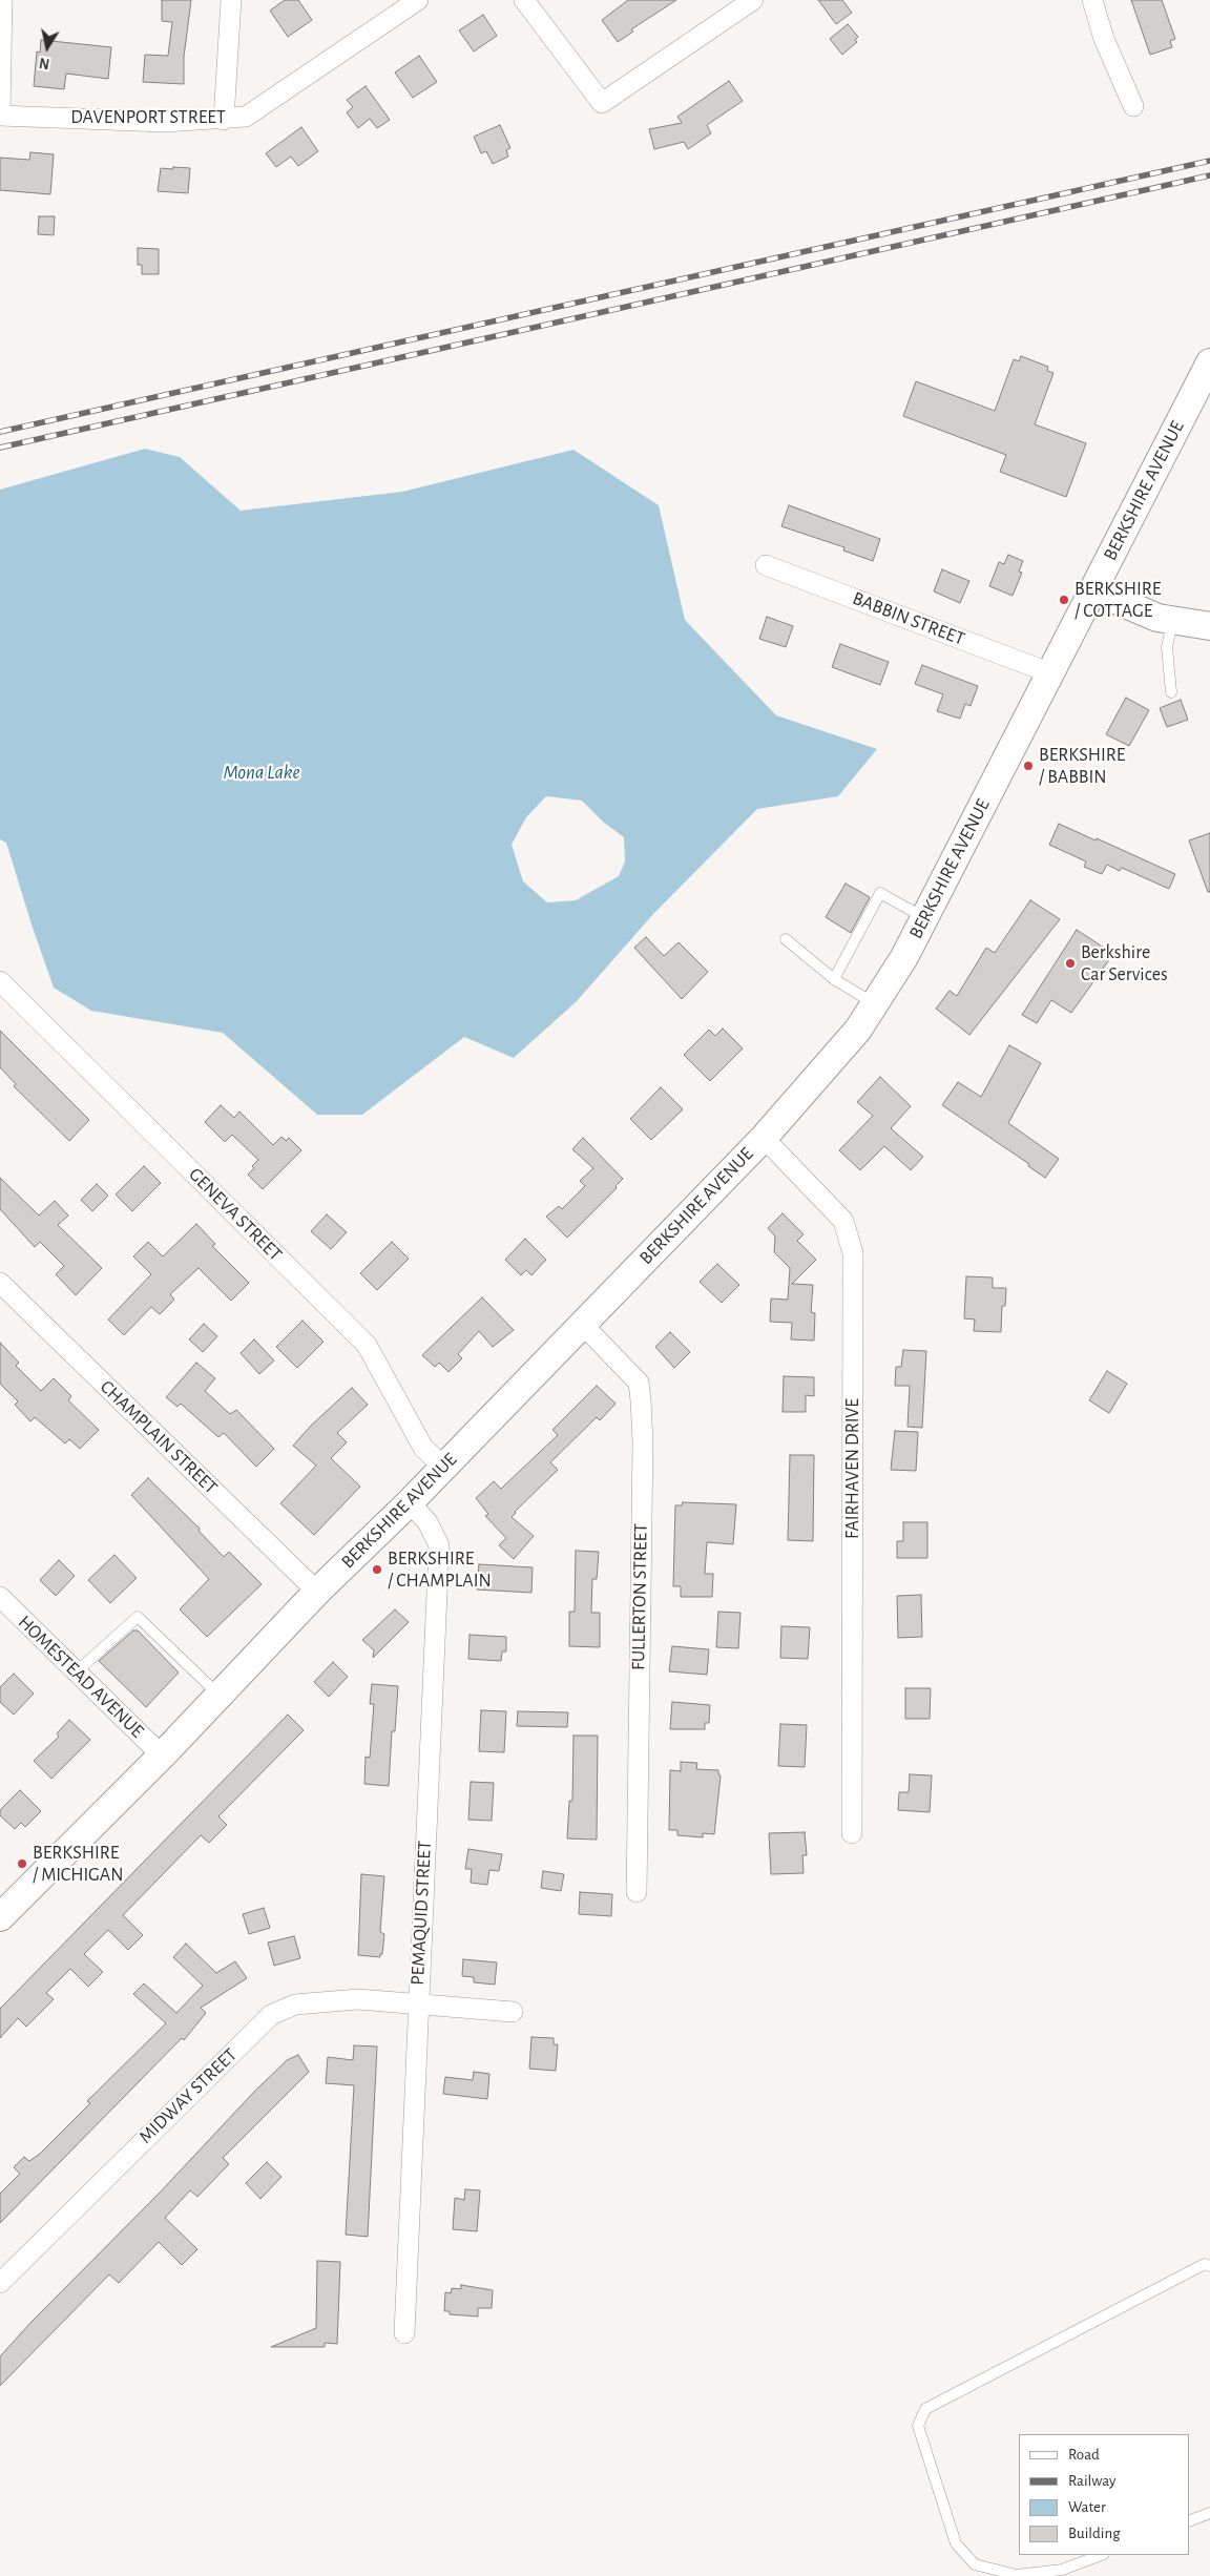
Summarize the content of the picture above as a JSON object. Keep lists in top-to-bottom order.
{
  "streets": {
    "main road": ["BERKSHIRE AVENUE"],
    "street": [
      "DAVENPORT STREET",
      "BABBIN STREET",
      "GENEVA STREET",
      "CHAMPLAIN STREET",
      "FAIRHAVEN DRIVE",
      "FULLERTON STREET",
      "HOMESTEAD AVENUE",
      "PEMAQUID STREET",
      "MIDWAY STREET"
    ]
  },
  "crossings": [
    ["BERKSHIRE AVENUE", "BABBIN STREET"],
    ["BERKSHIRE AVENUE", "GENEVA STREET"],
    ["BERKSHIRE AVENUE", "CHAMPLAIN STREET"],
    ["BERKSHIRE AVENUE", "FAIRHAVEN DRIVE"],
    ["BERKSHIRE AVENUE", "FULLERTON STREET"],
    ["BERKSHIRE AVENUE", "HOMESTEAD AVENUE"],
    ["BERKSHIRE AVENUE", "PEMAQUID STREET"],
    ["PEMAQUID STREET", "MIDWAY STREET"]
  ],
  "water": ["Mona Lake"],
  "places": [
    "BERKSHIRE / COTTAGE",
    "BERKSHIRE / BABBIN",
    "Berkshire Car Services",
    "BERKSHIRE / CHAMPLAIN",
    "BERKSHIRE / MICHIGAN"
  ],
  "legend": [
    "Road",
    "Railway",
    "Water",
    "Building"
  ],
  "north": "bottom"
}
